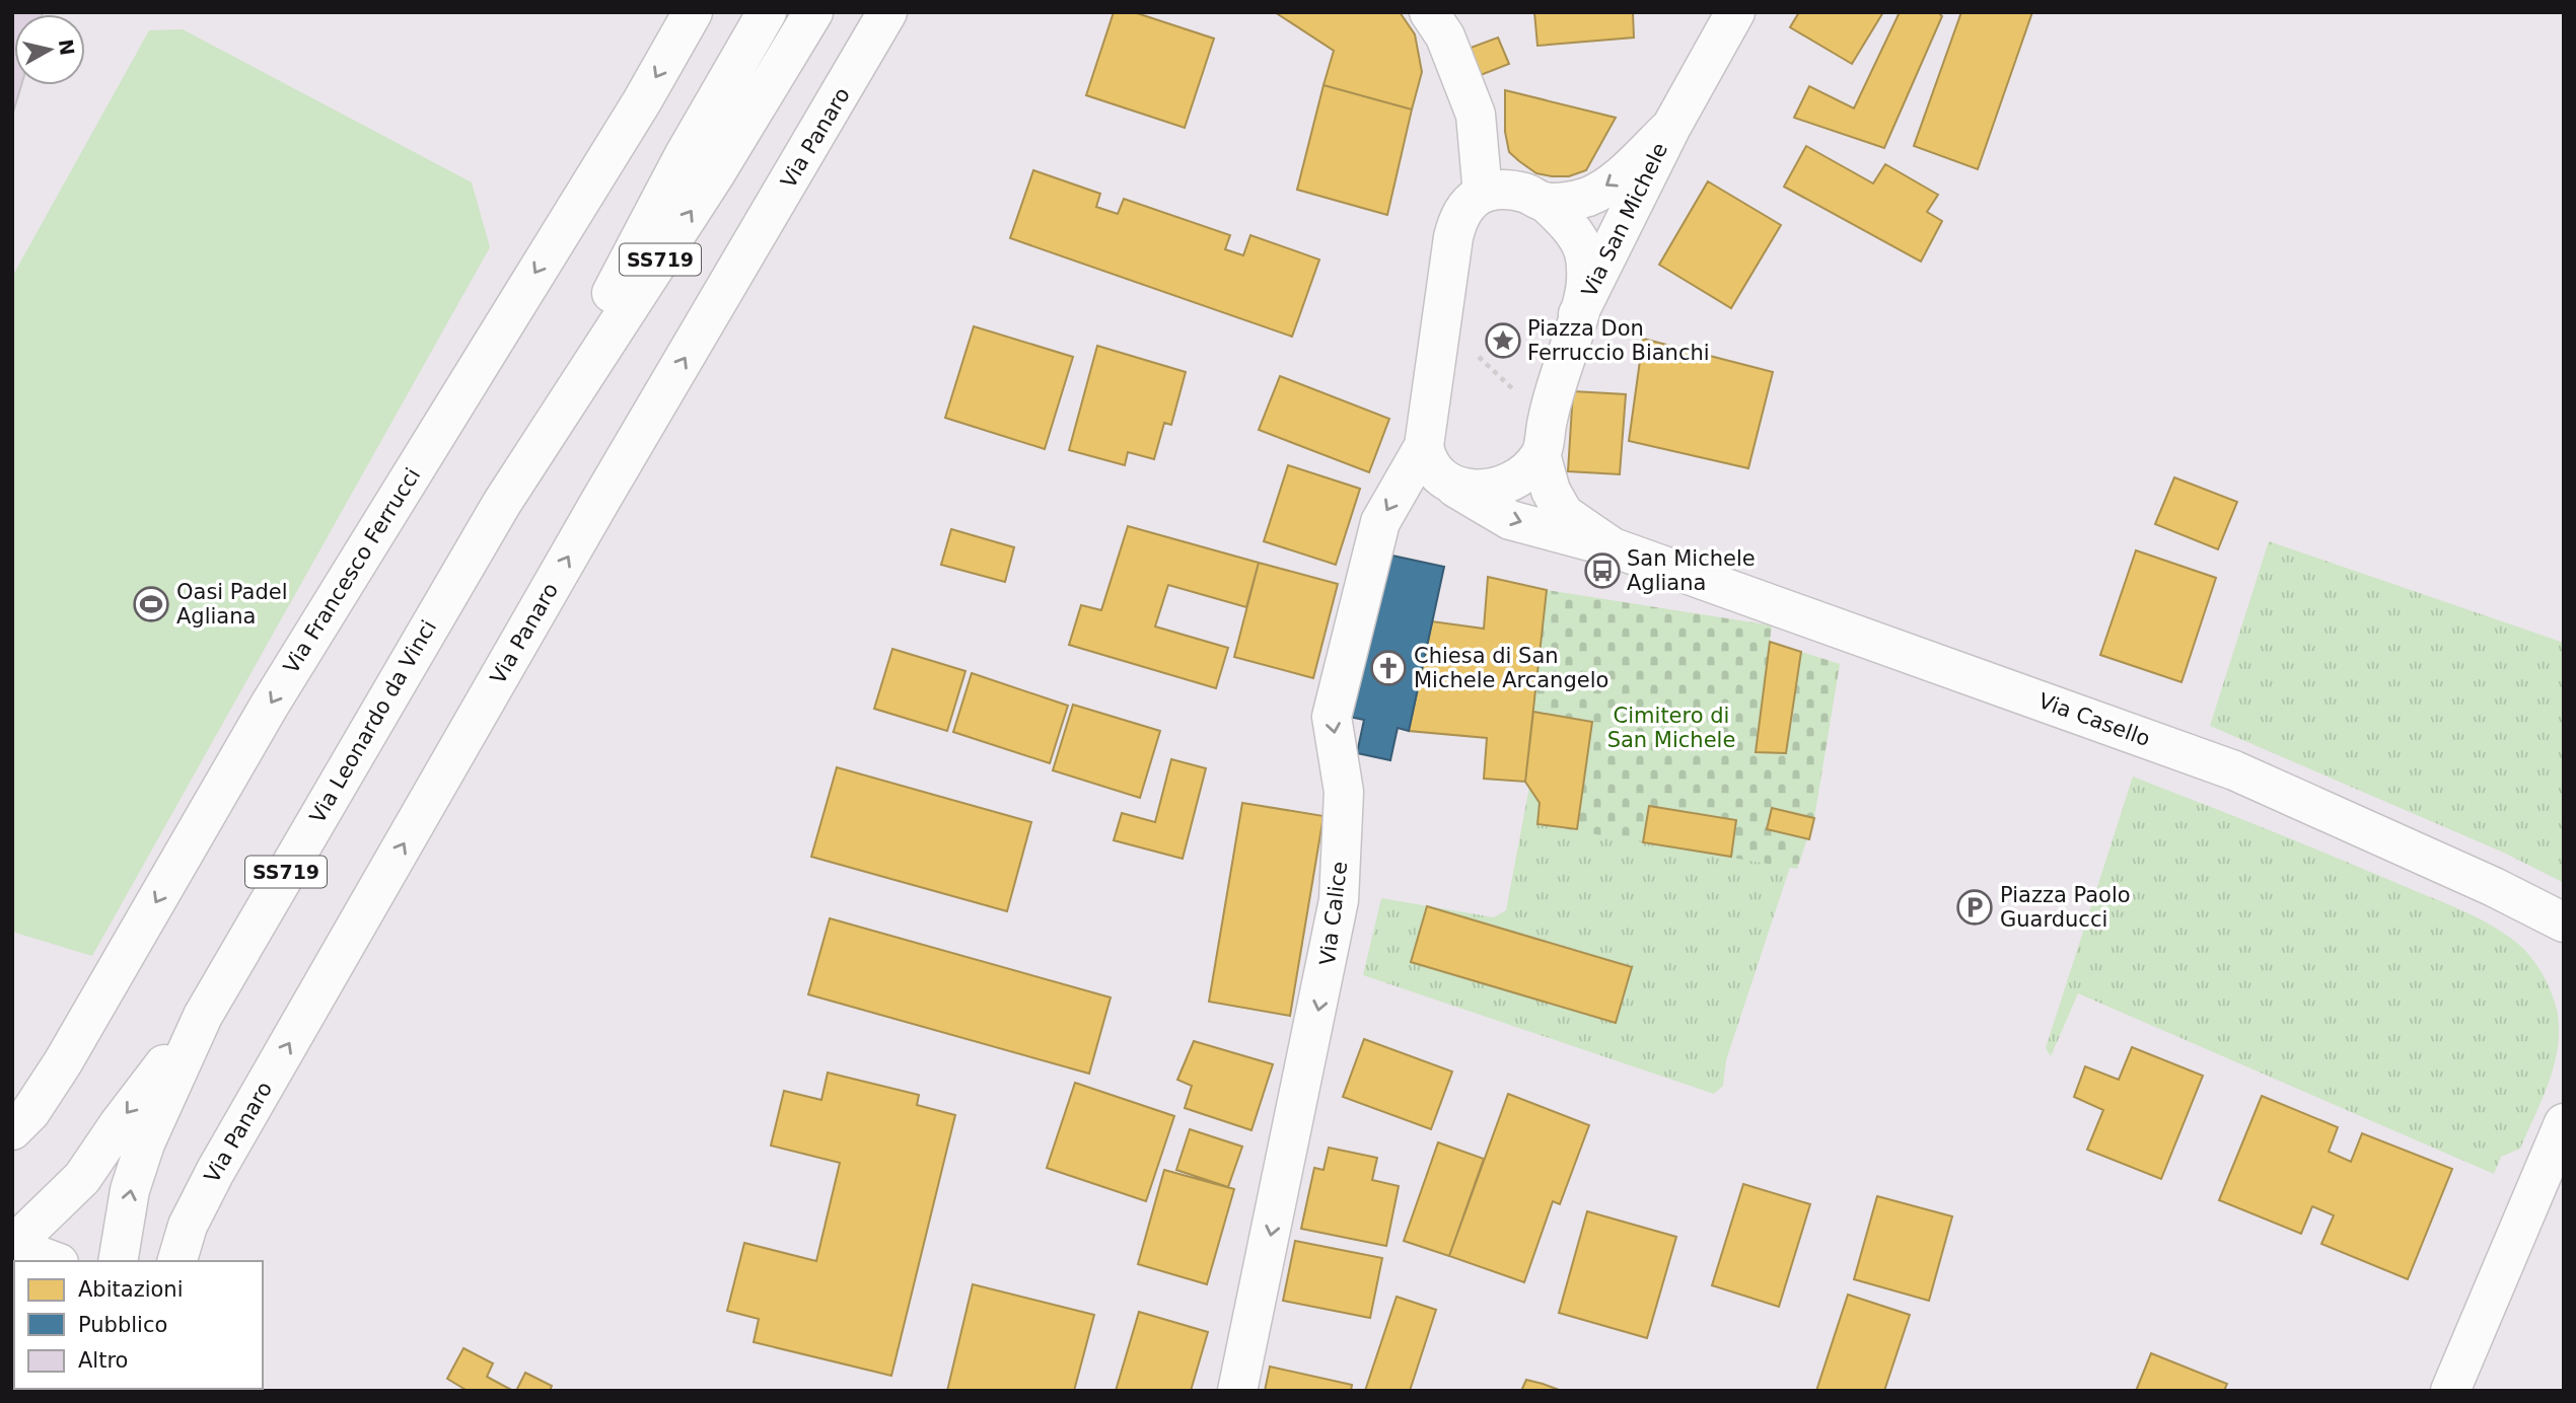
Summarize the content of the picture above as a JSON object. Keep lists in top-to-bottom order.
{
  "streets": {
    "street": [
      "Via Panaro",
      "Via San Michele",
      "SS719",
      "Via Francesco Ferrucci",
      "Via Casello",
      "Via Leonardo da Vinci",
      "Via Calice"
    ]
  },
  "one_way": ["Via Panaro", "Via Francesco Ferrucci", "Via Calice"],
  "parks": ["Cimitero di San Michele"],
  "places": {
    "place": ["Piazza Don Ferruccio Bianchi"],
    "bus stop": ["San Michele Agliana"],
    "sports": ["Oasi Padel Agliana"],
    "church": ["Chiesa di San Michele Arcangelo"],
    "parking": ["Piazza Paolo Guarducci"]
  },
  "legend": ["Abitazioni", "Pubblico", "Altro"],
  "north": "right"
}
